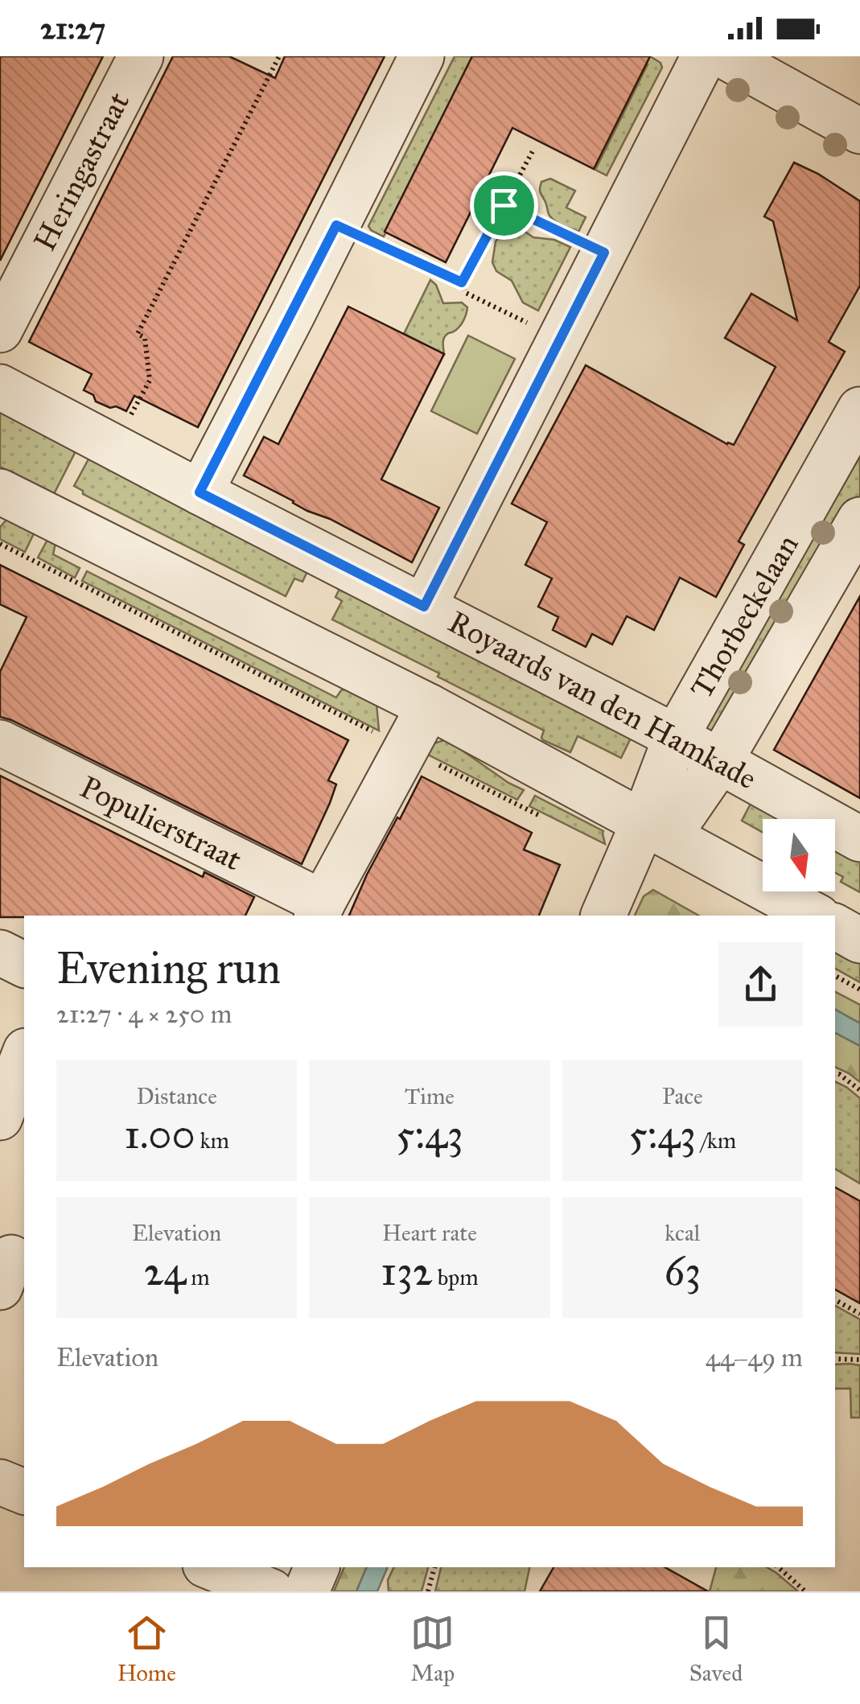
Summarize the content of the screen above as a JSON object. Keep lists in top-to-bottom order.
{
  "streets": {
    "street": [
      "Heringastraat",
      "Thorbeckelaan",
      "Royaards van den Hamkade",
      "Populierstraat"
    ]
  },
  "crossings": [
    ["Thorbeckelaan", "Royaards van den Hamkade"]
  ],
  "north": "bottom",
  "page": {
    "status": "21:27",
    "heading": ["Evening run", "21:27 · 4 × 250 m"],
    "stats": [
      ["Distance", "1.00 km"],
      ["Time", "5:43"],
      ["Pace", "5:43 /km"],
      ["Elevation", "24 m"],
      ["Heart rate", "132 bpm"],
      ["kcal", "63"]
    ],
    "chart": ["Elevation", "44–49 m"],
    "tabs": ["Home", "Map", "Saved"]
  }
}
